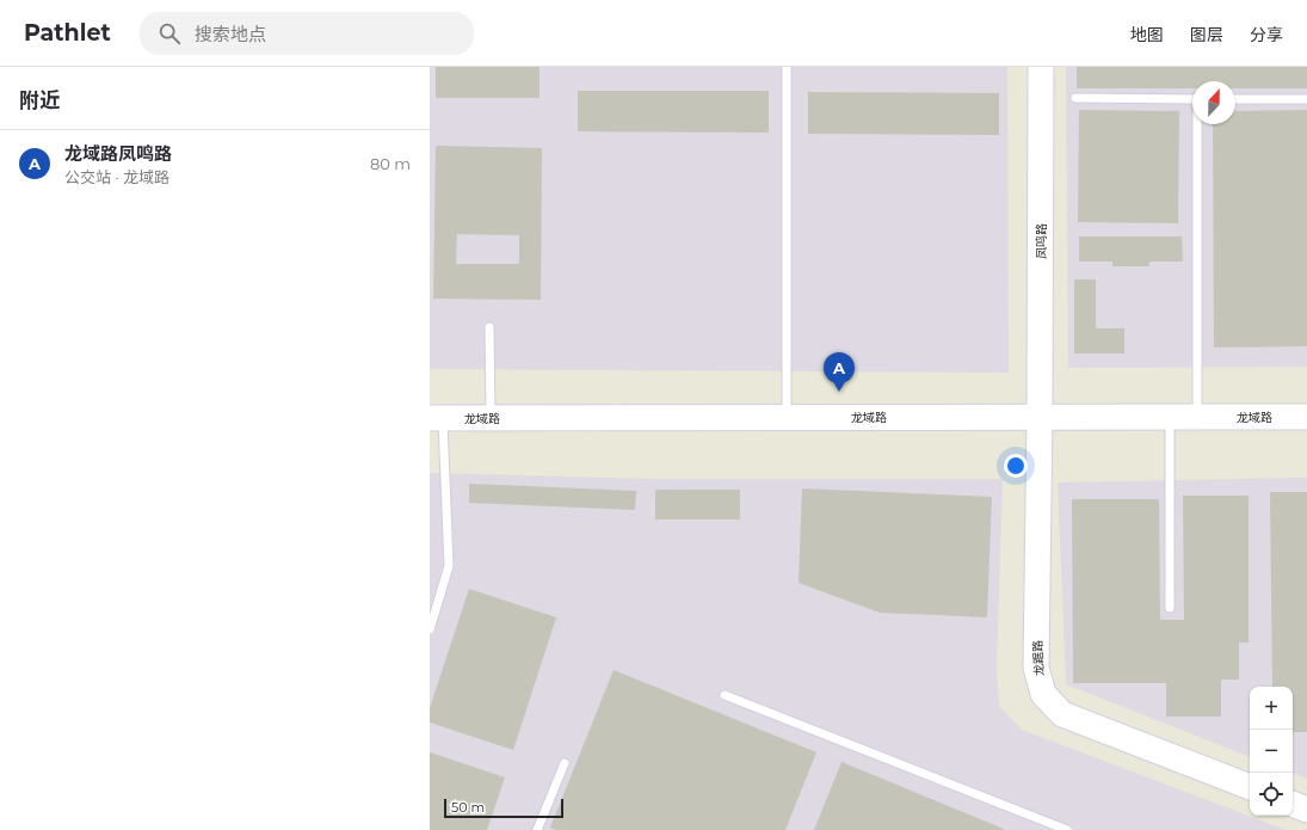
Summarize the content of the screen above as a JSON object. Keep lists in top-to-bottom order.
{
  "streets": {
    "street": ["凤鸣路", "龙域路", "龙踞路"]
  },
  "crossings": [
    ["凤鸣路", "龙域路"],
    ["凤鸣路", "龙踞路"],
    ["龙域路", "龙踞路"]
  ],
  "scale_bar": "50 m",
  "north": "top",
  "page": {
    "header": "Pathlet",
    "search": "搜索地点",
    "nav": ["地图", "图层", "分享"],
    "heading": "附近",
    "list": [
      {
        "mark": "A",
        "name": "龙域路凤鸣路",
        "note": "公交站 · 龙域路",
        "value": "80 m"
      }
    ],
    "pins": "A",
    "map_buttons": ["+", "−"],
    "scale": "50 m"
  }
}
